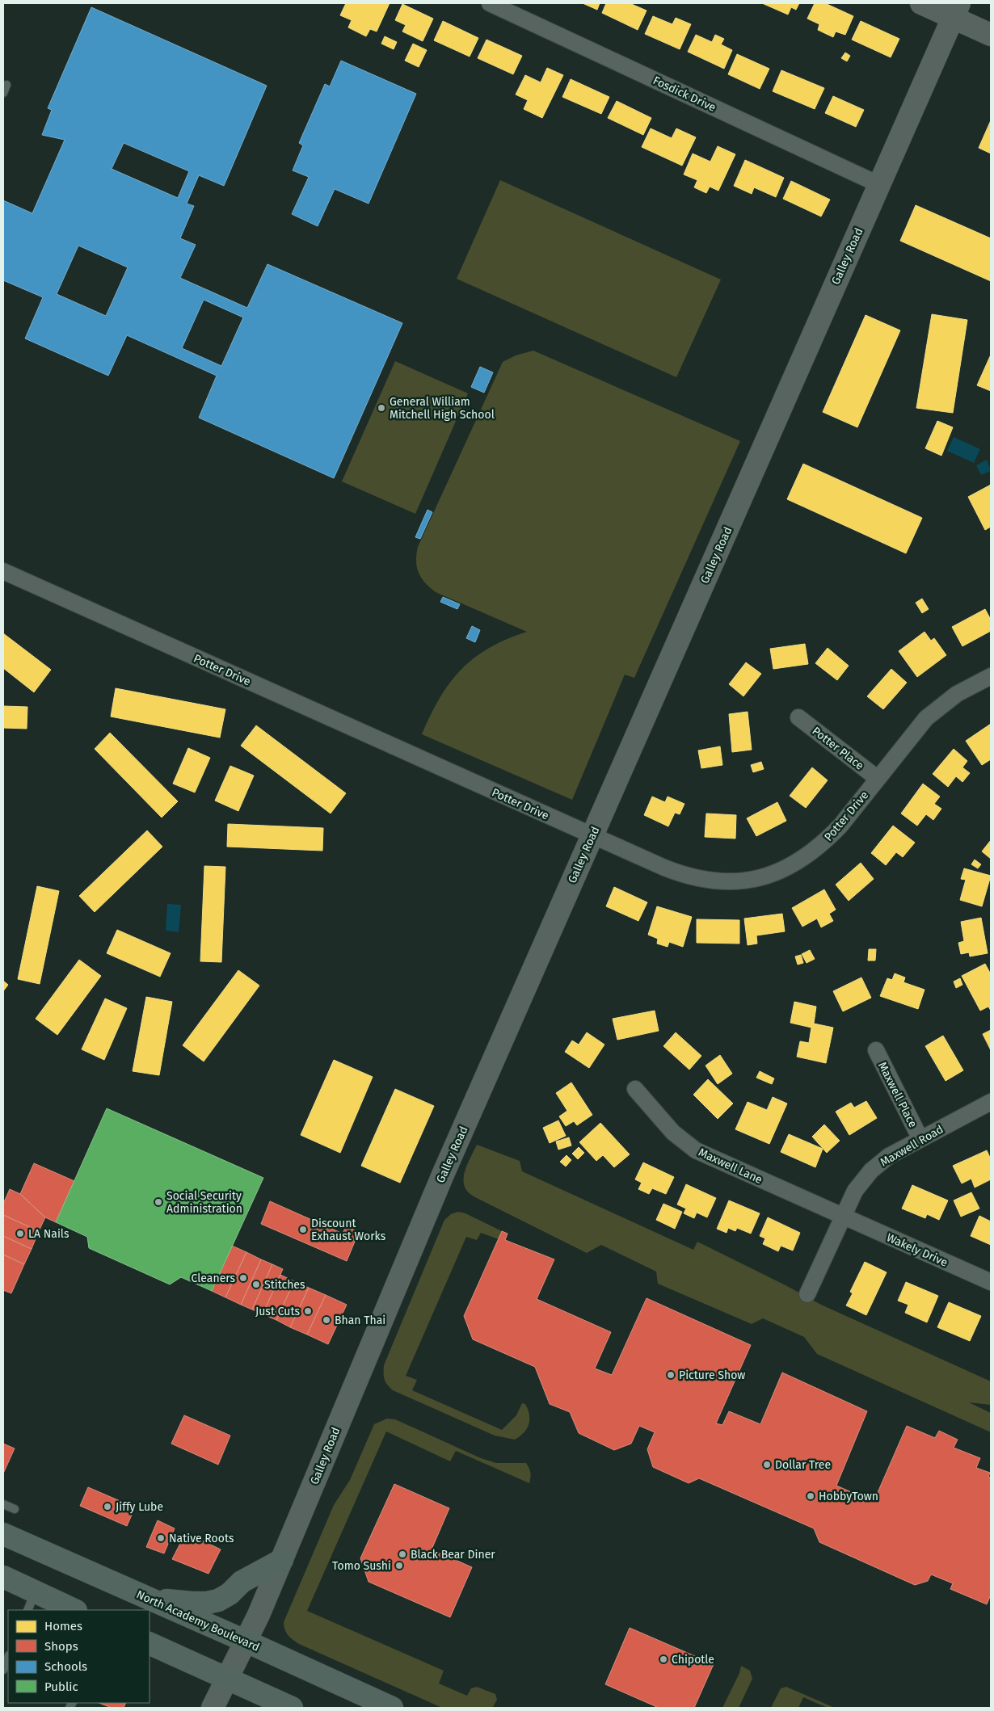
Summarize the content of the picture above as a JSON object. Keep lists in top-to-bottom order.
{
  "streets": {
    "highway": ["North Academy Boulevard"],
    "main road": ["Galley Road"],
    "street": [
      "Fosdick Drive",
      "Potter Drive",
      "Potter Place",
      "Maxwell Place",
      "Maxwell Road",
      "Maxwell Lane",
      "Wakely Drive"
    ]
  },
  "crossings": [
    ["Fosdick Drive", "Galley Road"],
    ["Galley Road", "Potter Drive"],
    ["Galley Road", "North Academy Boulevard"],
    ["Potter Drive", "Potter Place"],
    ["Maxwell Place", "Maxwell Road"],
    ["Maxwell Road", "Maxwell Lane"],
    ["Maxwell Road", "Wakely Drive"],
    ["Maxwell Lane", "Wakely Drive"]
  ],
  "places": [
    "General William Mitchell High School",
    "Social Security Administration",
    "Discount Exhaust Works",
    "LA Nails",
    "Cleaners",
    "Stitches",
    "Just Cuts",
    "Bhan Thai",
    "Picture Show",
    "Dollar Tree",
    "HobbyTown",
    "Jiffy Lube",
    "Native Roots",
    "Black Bear Diner",
    "Tomo Sushi",
    "Chipotle"
  ],
  "legend": [
    "Homes",
    "Shops",
    "Schools",
    "Public"
  ]
}
